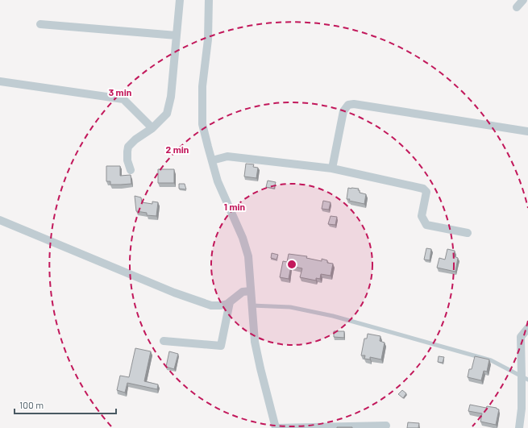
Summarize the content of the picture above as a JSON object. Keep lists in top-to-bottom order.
{
  "scale_bar": "100 m",
  "rings": ["3 min", "2 min", "1 min"]
}
